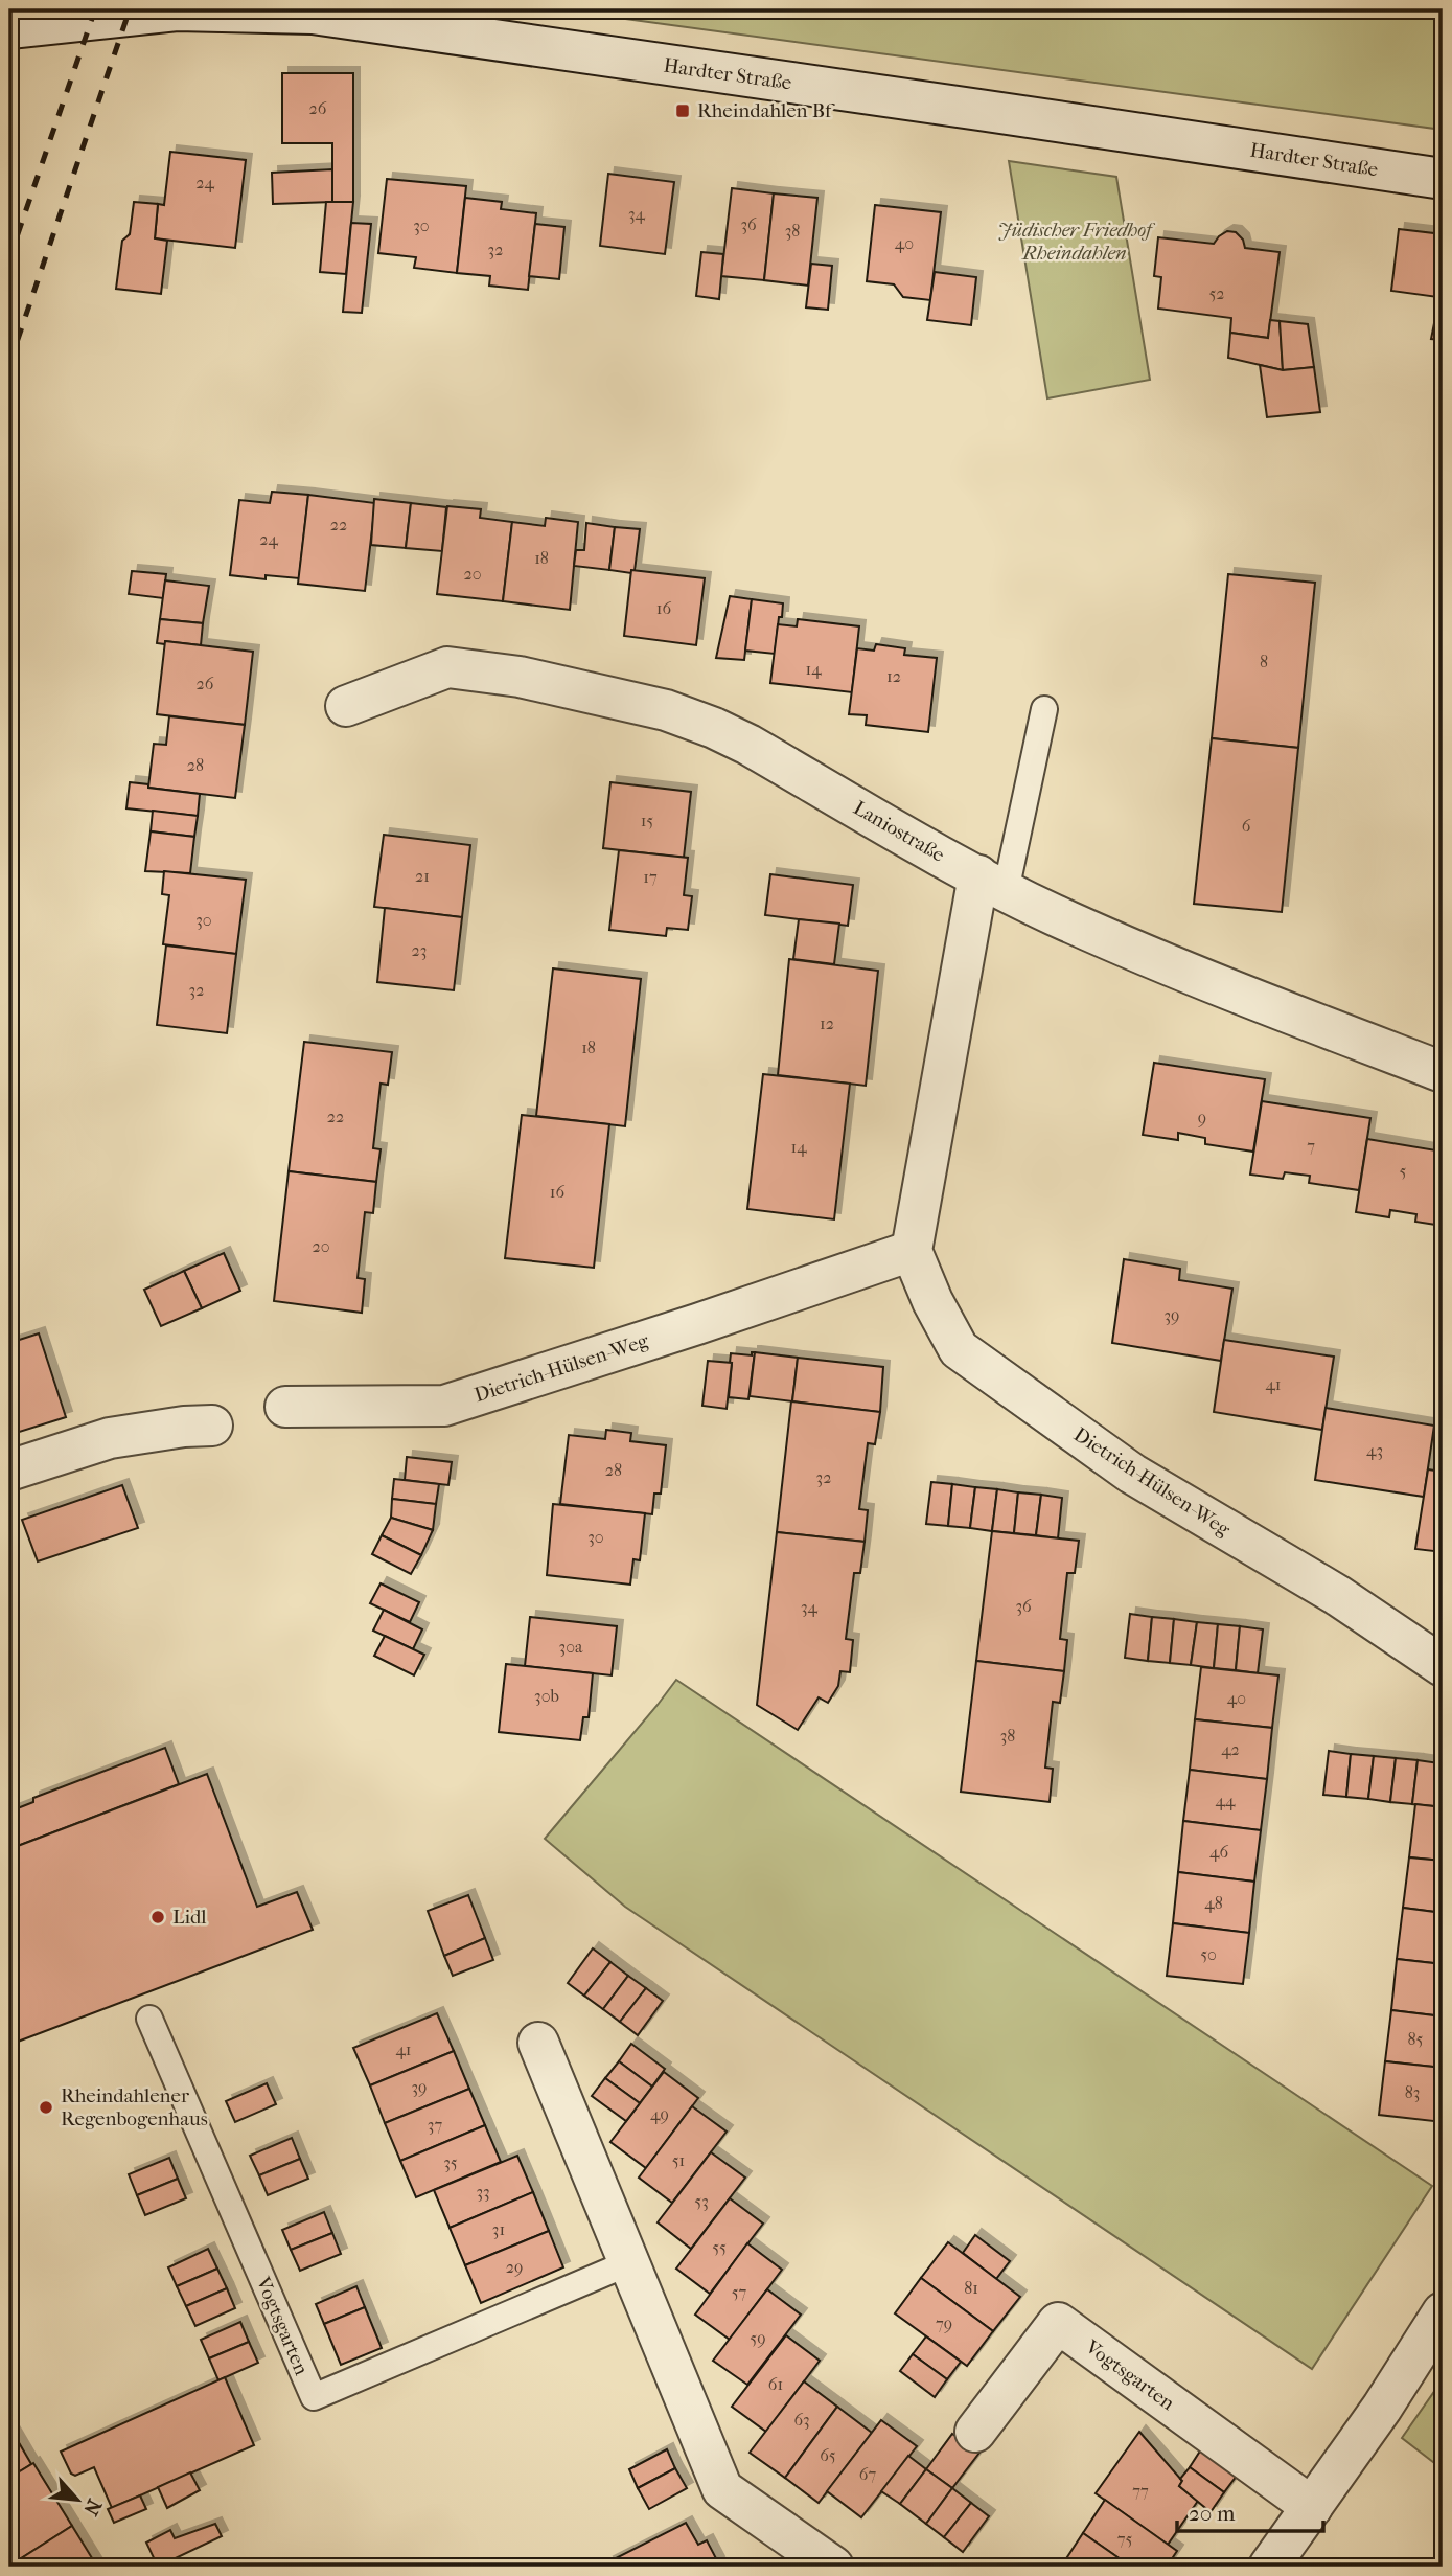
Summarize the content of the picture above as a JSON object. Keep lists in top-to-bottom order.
{
  "streets": {
    "street": [
      "Hardter Straße",
      "Laniostraße",
      "Dietrich-Hülsen-Weg",
      "Vogtsgarten"
    ]
  },
  "parks": ["Jüdischer Friedhof Rheindahlen"],
  "places": {
    "transit": ["Rheindahlen Bf"],
    "other": ["Lidl", "Rheindahlener Regenbogenhaus"]
  },
  "house_numbers": [
    "26",
    "24",
    "34",
    "36",
    "30",
    "38",
    "40",
    "32",
    "52",
    "22",
    "24",
    "18",
    "20",
    "16",
    "8",
    "14",
    "12",
    "26",
    "28",
    "15",
    "6",
    "21",
    "17",
    "30",
    "23",
    "32",
    "12",
    "18",
    "22",
    "9",
    "7",
    "14",
    "5",
    "16",
    "20",
    "39",
    "41",
    "43",
    "28",
    "32",
    "30",
    "36",
    "34",
    "30a",
    "30b",
    "40",
    "38",
    "42",
    "44",
    "46",
    "48",
    "50",
    "85",
    "41",
    "39",
    "83",
    "49",
    "37",
    "51",
    "35",
    "33",
    "53",
    "31",
    "55",
    "29",
    "81",
    "57",
    "79",
    "59",
    "61",
    "63",
    "65",
    "67",
    "77",
    "75"
  ],
  "scale_bar": "20 m",
  "north": "bottom right"
}
